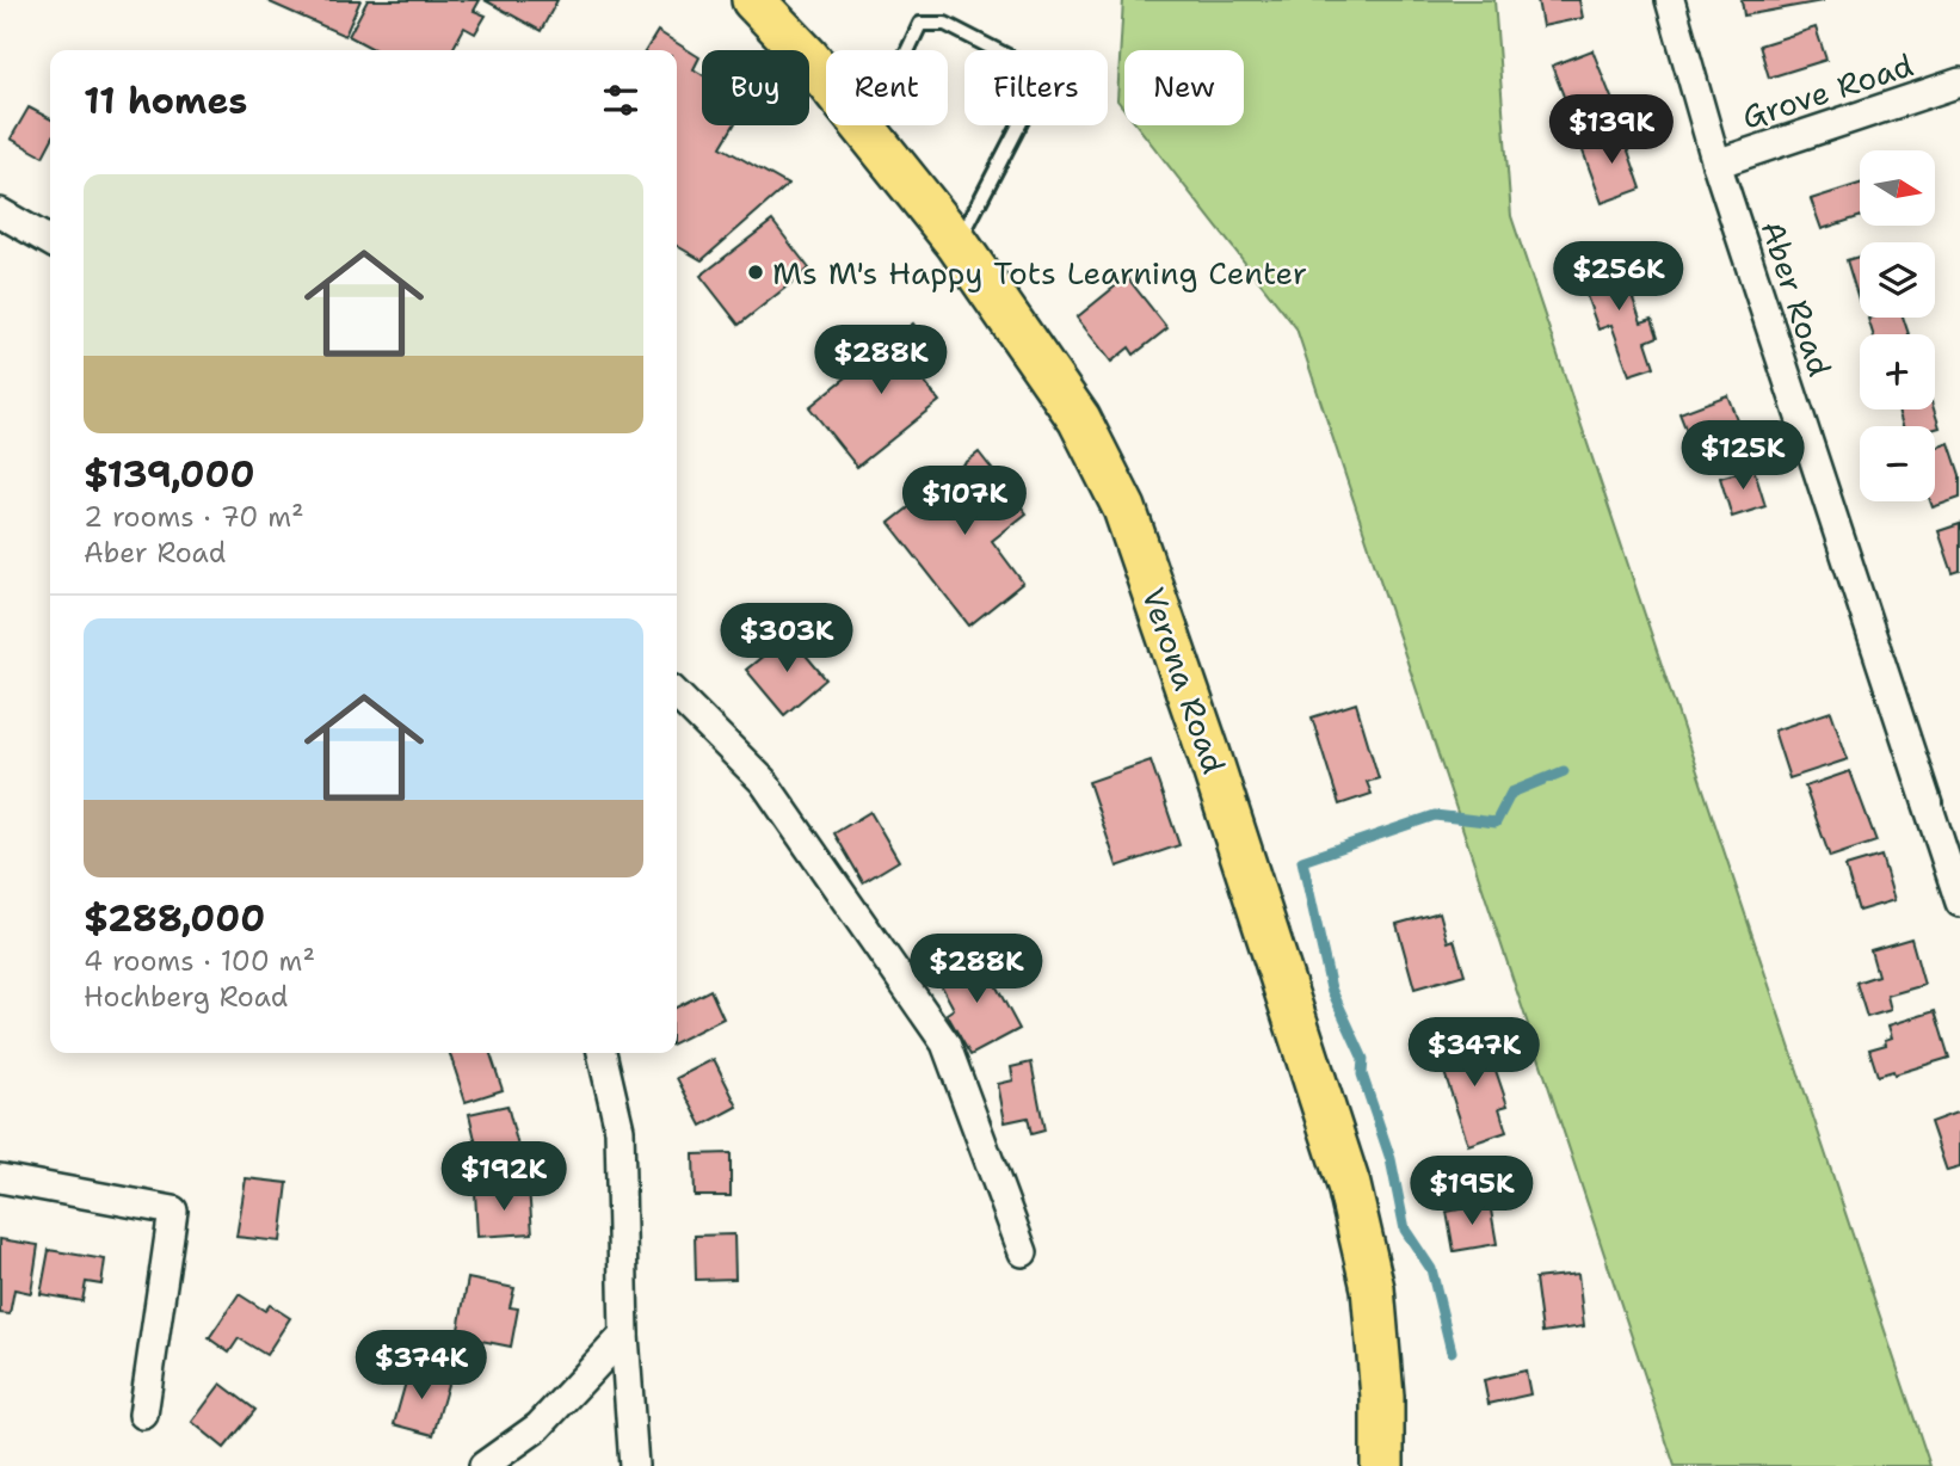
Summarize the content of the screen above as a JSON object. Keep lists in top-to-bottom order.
{
  "streets": {
    "main road": ["Verona Road"],
    "street": ["Grove Road", "Aber Road"]
  },
  "crossings": [
    ["Grove Road", "Aber Road"]
  ],
  "places": ["Ms M's Happy Tots Learning Center"],
  "north": "right",
  "page": {
    "chip": [
      "Buy",
      "Rent",
      "Filters",
      "New"
    ],
    "heading": "11 homes",
    "price": [
      "$139K",
      "$256K",
      "$288K",
      "$125K",
      "$107K",
      "$303K",
      "$288K",
      "$347K",
      "$192K",
      "$195K",
      "$374K"
    ],
    "map_buttons": ["+", "−"],
    "list": [
      {
        "name": "$139,000",
        "note": "2 rooms · 70 m² · Aber Road"
      },
      {
        "name": "$288,000",
        "note": "4 rooms · 100 m² · Hochberg Road"
      }
    ]
  }
}
